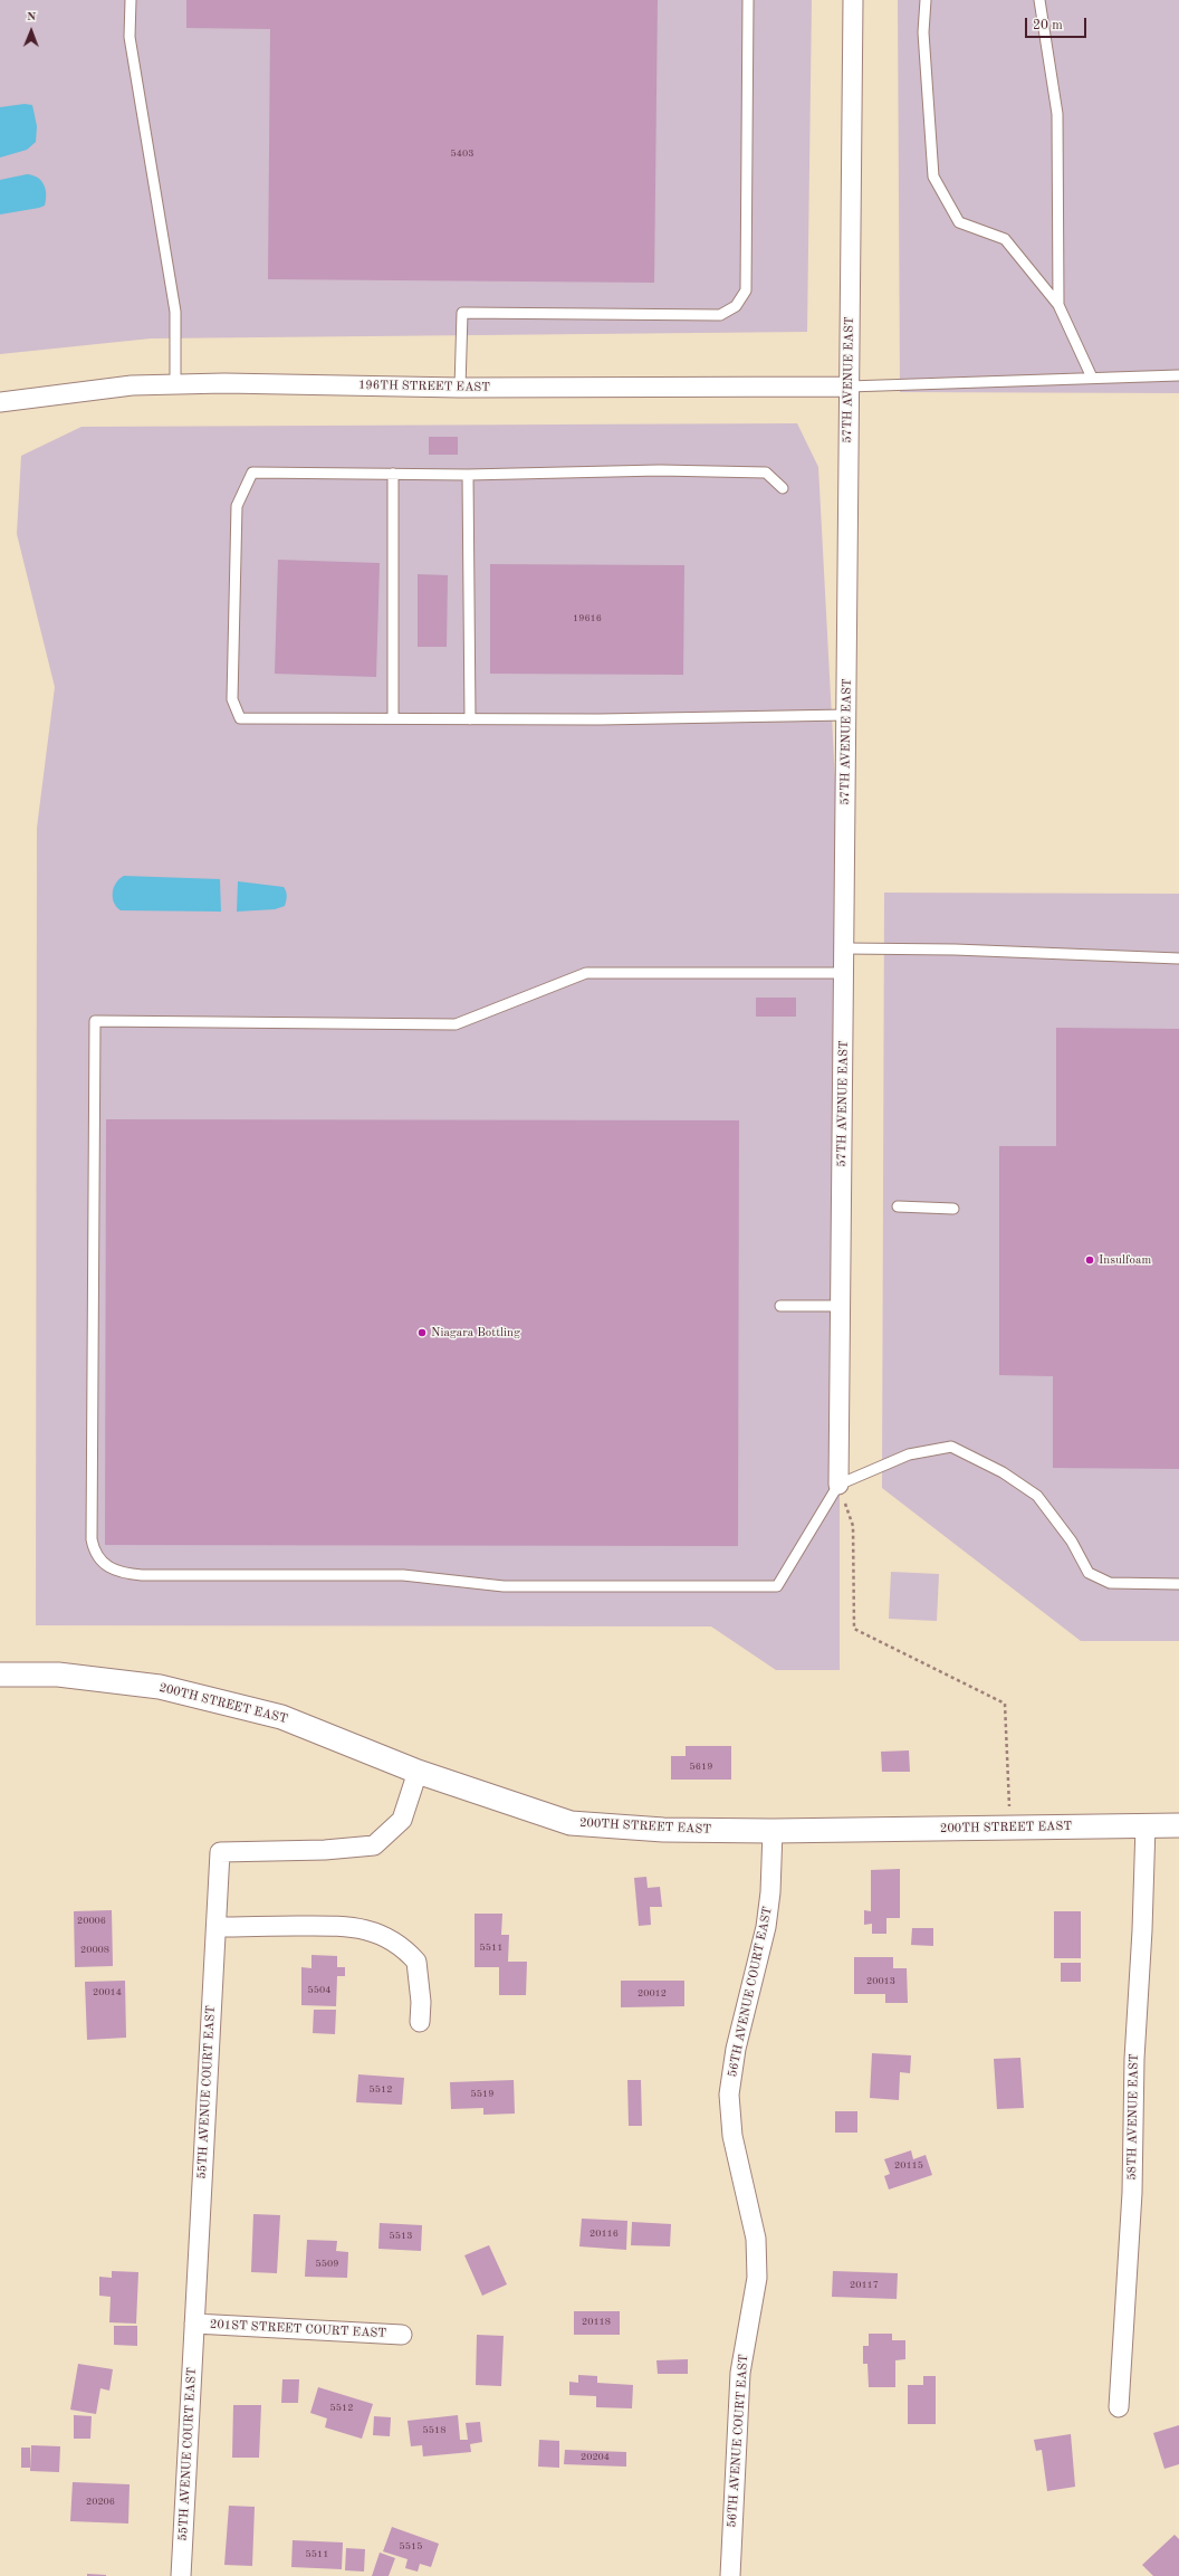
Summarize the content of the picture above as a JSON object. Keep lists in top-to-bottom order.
{
  "streets": {
    "street": [
      "57TH AVENUE EAST",
      "196TH STREET EAST",
      "200TH STREET EAST",
      "56TH AVENUE COURT EAST",
      "55TH AVENUE COURT EAST",
      "58TH AVENUE EAST",
      "201ST STREET COURT EAST"
    ]
  },
  "crossings": [
    ["57TH AVENUE EAST", "196TH STREET EAST"],
    ["200TH STREET EAST", "56TH AVENUE COURT EAST"],
    ["200TH STREET EAST", "55TH AVENUE COURT EAST"],
    ["200TH STREET EAST", "58TH AVENUE EAST"],
    ["55TH AVENUE COURT EAST", "201ST STREET COURT EAST"]
  ],
  "places": ["Insulfoam", "Niagara Bottling"],
  "house_numbers": [
    "5403",
    "19616",
    "5619",
    "20006",
    "5511",
    "20008",
    "20013",
    "5504",
    "20014",
    "20012",
    "5512",
    "5519",
    "20115",
    "20116",
    "5513",
    "5509",
    "20117",
    "20118",
    "5512",
    "5518",
    "20204",
    "20206",
    "5515",
    "5511"
  ],
  "scale_bar": "20 m",
  "north": "top"
}
